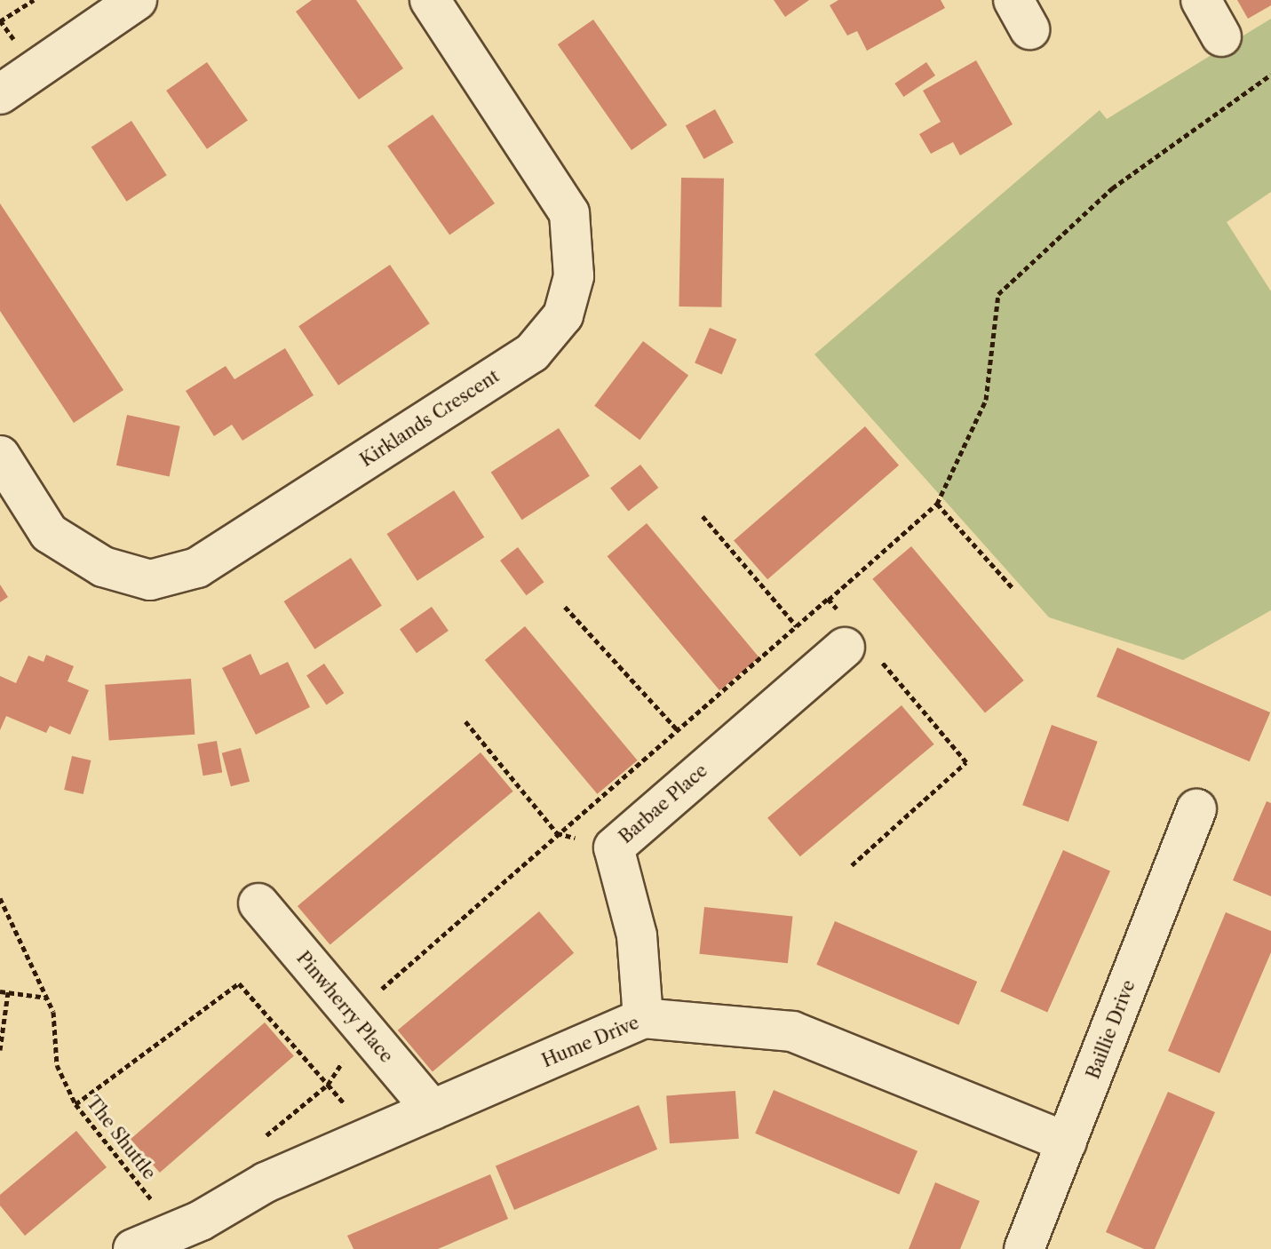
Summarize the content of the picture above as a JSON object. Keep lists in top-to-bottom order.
{
  "streets": {
    "street": [
      "Kirklands Crescent",
      "Barbae Place",
      "Pinwherry Place",
      "Baillie Drive",
      "Hume Drive"
    ],
    "path": ["The Shuttle"]
  },
  "crossings": [
    ["Barbae Place", "Hume Drive"],
    ["Pinwherry Place", "Hume Drive"],
    ["Baillie Drive", "Hume Drive"],
    ["Hume Drive", "The Shuttle"]
  ]
}
